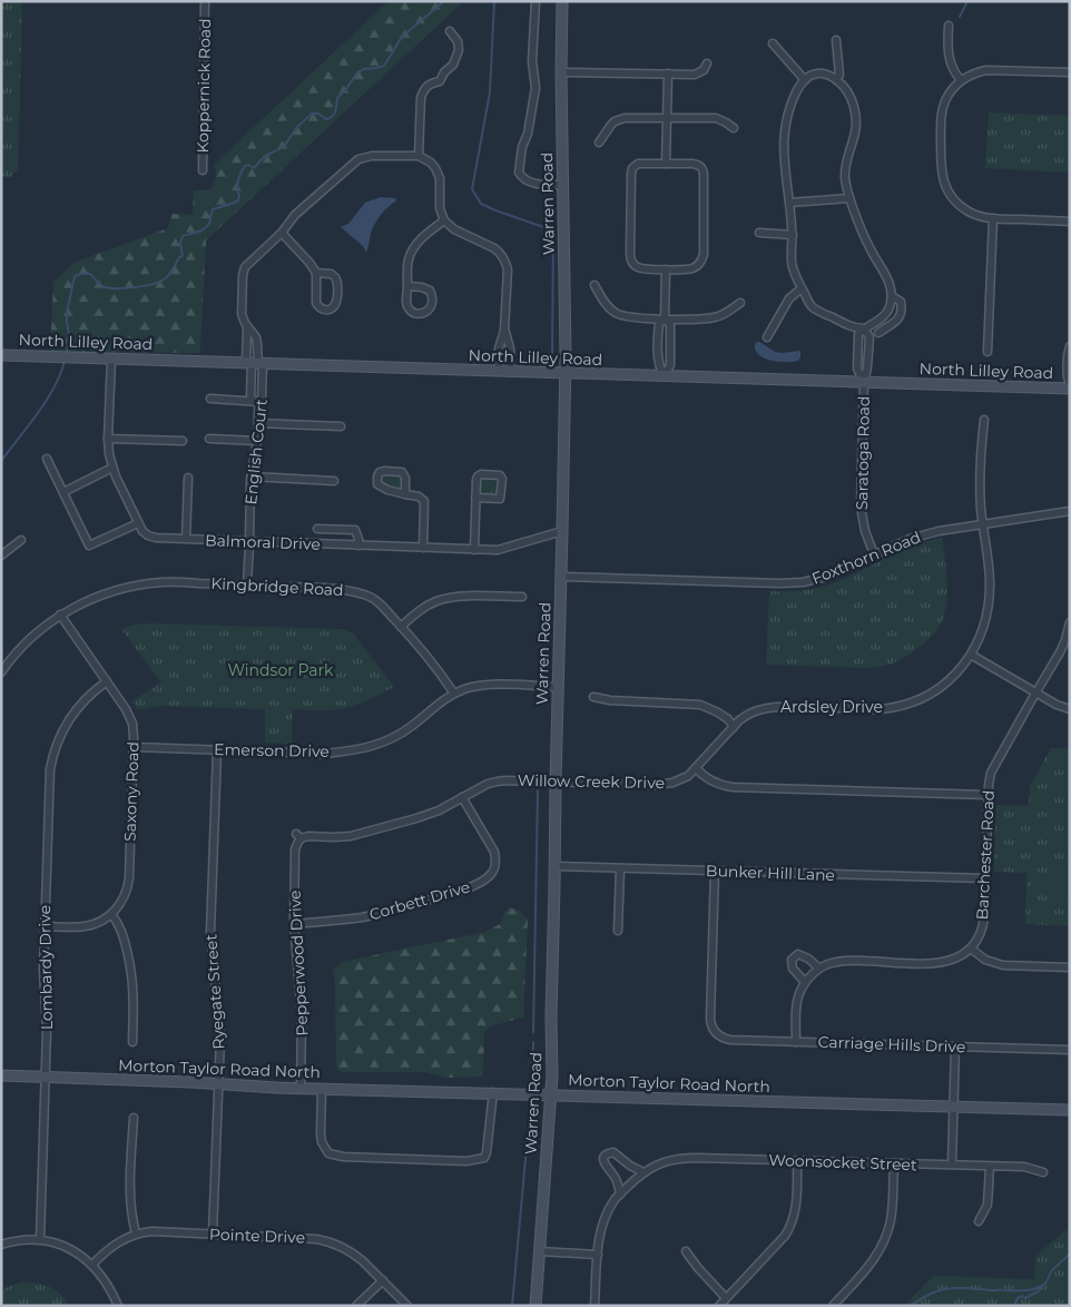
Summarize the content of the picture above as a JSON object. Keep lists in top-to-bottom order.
{
  "streets": {
    "street": [
      "Koppernick Road",
      "Warren Road",
      "North Lilley Road",
      "English Court",
      "Saratoga Road",
      "Balmoral Drive",
      "Foxthorn Road",
      "Kingbridge Road",
      "Ardsley Drive",
      "Emerson Drive",
      "Willow Creek Drive",
      "Saxony Road",
      "Barchester Road",
      "Bunker Hill Lane",
      "Corbett Drive",
      "Pepperwood Drive",
      "Lombardy Drive",
      "Ryegate Street",
      "Carriage Hills Drive",
      "Morton Taylor Road North",
      "Woonsocket Street",
      "Pointe Drive"
    ]
  },
  "crossings": [
    ["Warren Road", "North Lilley Road"],
    ["Warren Road", "Balmoral Drive"],
    ["Warren Road", "Foxthorn Road"],
    ["Warren Road", "Emerson Drive"],
    ["Warren Road", "Willow Creek Drive"],
    ["Warren Road", "Bunker Hill Lane"],
    ["Warren Road", "Morton Taylor Road North"],
    ["North Lilley Road", "English Court"],
    ["North Lilley Road", "Saratoga Road"],
    ["English Court", "Balmoral Drive"],
    ["English Court", "Kingbridge Road"],
    ["Saratoga Road", "Foxthorn Road"],
    ["Foxthorn Road", "Ardsley Drive"],
    ["Kingbridge Road", "Emerson Drive"],
    ["Kingbridge Road", "Saxony Road"],
    ["Ardsley Drive", "Willow Creek Drive"],
    ["Emerson Drive", "Saxony Road"],
    ["Emerson Drive", "Ryegate Street"],
    ["Willow Creek Drive", "Corbett Drive"],
    ["Willow Creek Drive", "Pepperwood Drive"],
    ["Saxony Road", "Lombardy Drive"],
    ["Barchester Road", "Bunker Hill Lane"],
    ["Bunker Hill Lane", "Carriage Hills Drive"],
    ["Corbett Drive", "Pepperwood Drive"],
    ["Pepperwood Drive", "Morton Taylor Road North"],
    ["Lombardy Drive", "Morton Taylor Road North"],
    ["Ryegate Street", "Morton Taylor Road North"],
    ["Ryegate Street", "Pointe Drive"]
  ],
  "parks": ["Windsor Park"]
}
